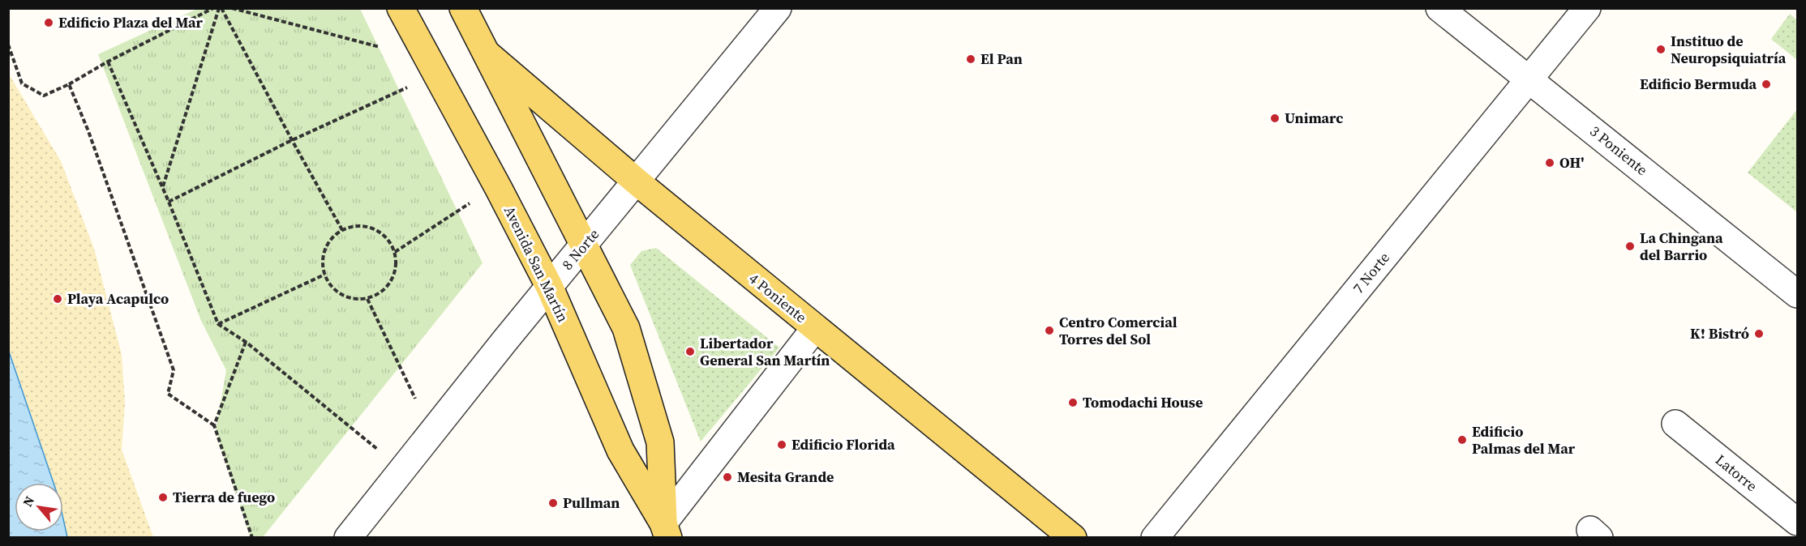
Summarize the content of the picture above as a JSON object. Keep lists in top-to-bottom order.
{
  "streets": {
    "main road": ["Avenida San Martín", "4 Poniente"],
    "street": [
      "3 Poniente",
      "8 Norte",
      "7 Norte",
      "Latorre"
    ]
  },
  "crossings": [
    ["3 Poniente", "7 Norte"],
    ["8 Norte", "Avenida San Martín"],
    ["8 Norte", "4 Poniente"]
  ],
  "places": [
    "Edificio Plaza del Mar",
    "Instituo de Neuropsiquiatría",
    "El Pan",
    "Edificio Bermuda",
    "Unimarc",
    "OH'",
    "La Chingana del Barrio",
    "Playa Acapulco",
    "Centro Comercial Torres del Sol",
    "K! Bistró",
    "Libertador General San Martín",
    "Tomodachi House",
    "Edificio Palmas del Mar",
    "Edificio Florida",
    "Mesita Grande",
    "Tierra de fuego",
    "Pullman"
  ],
  "north": "top left"
}
